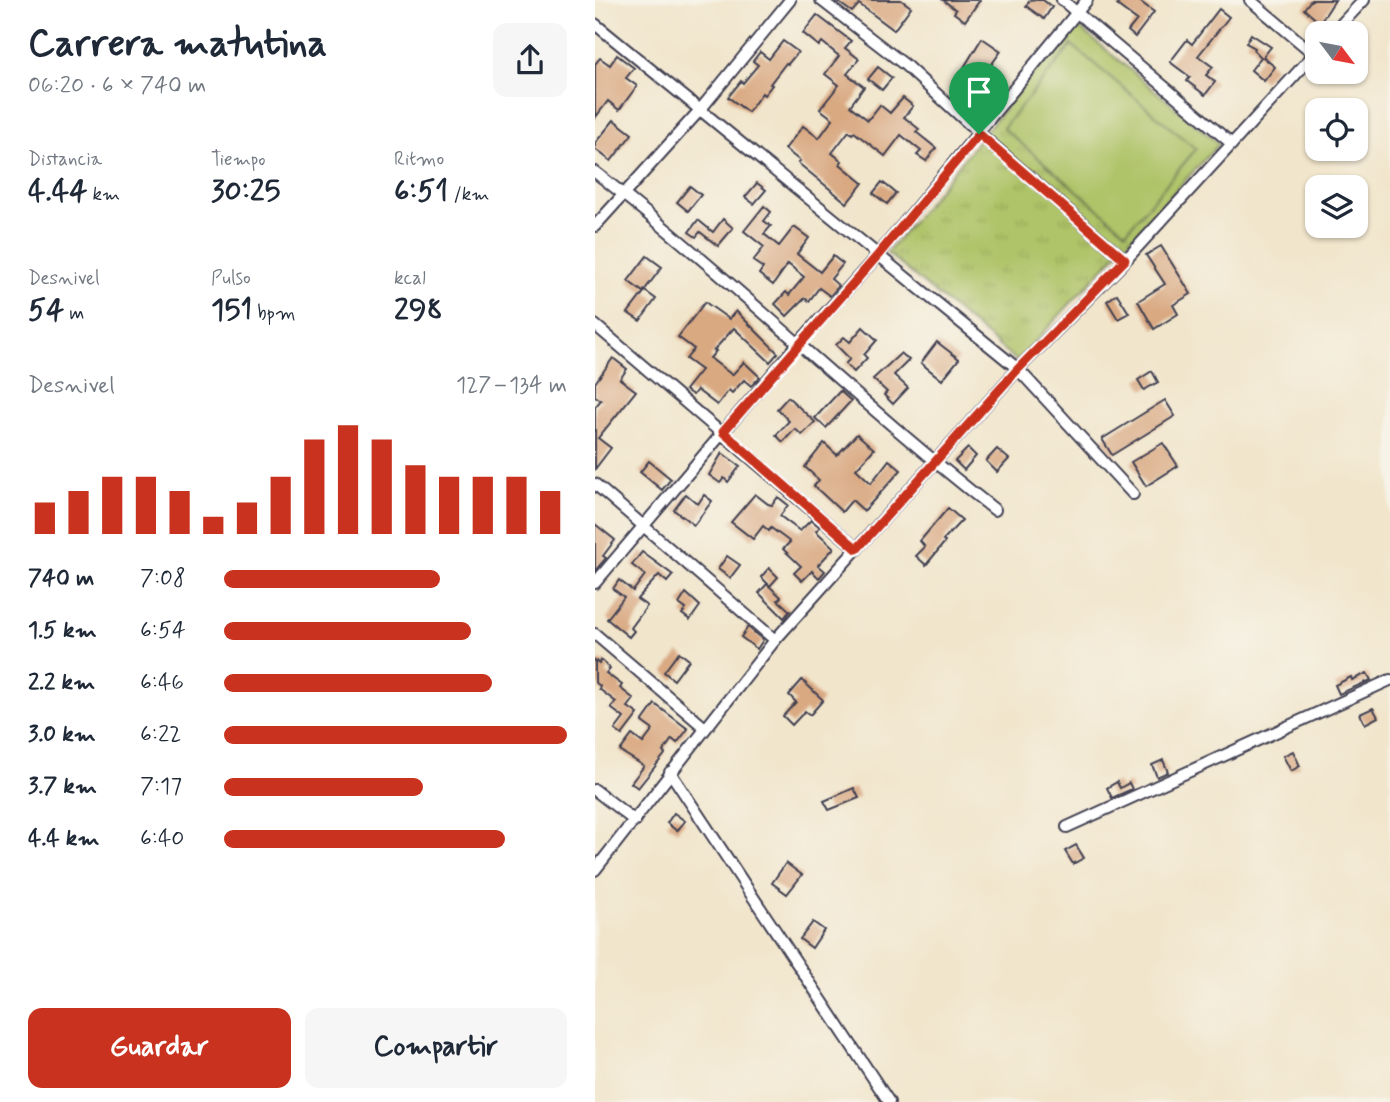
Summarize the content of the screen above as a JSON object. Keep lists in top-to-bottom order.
{
  "north": "bottom right",
  "page": {
    "heading": ["Carrera matutina", "06:20 · 6 × 740 m"],
    "stats": [
      ["Distancia", "4.44 km"],
      ["Tiempo", "30:25"],
      ["Ritmo", "6:51 /km"],
      ["Desnivel", "54 m"],
      ["Pulso", "151 bpm"],
      ["kcal", "298"]
    ],
    "chart": ["Desnivel", "127–134 m"],
    "list": [
      {
        "name": "740 m",
        "note": "7:08"
      },
      {
        "name": "1.5 km",
        "note": "6:54"
      },
      {
        "name": "2.2 km",
        "note": "6:46"
      },
      {
        "name": "3.0 km",
        "note": "6:22"
      },
      {
        "name": "3.7 km",
        "note": "7:17"
      },
      {
        "name": "4.4 km",
        "note": "6:40"
      }
    ],
    "buttons": ["Guardar", "Compartir"]
  }
}
